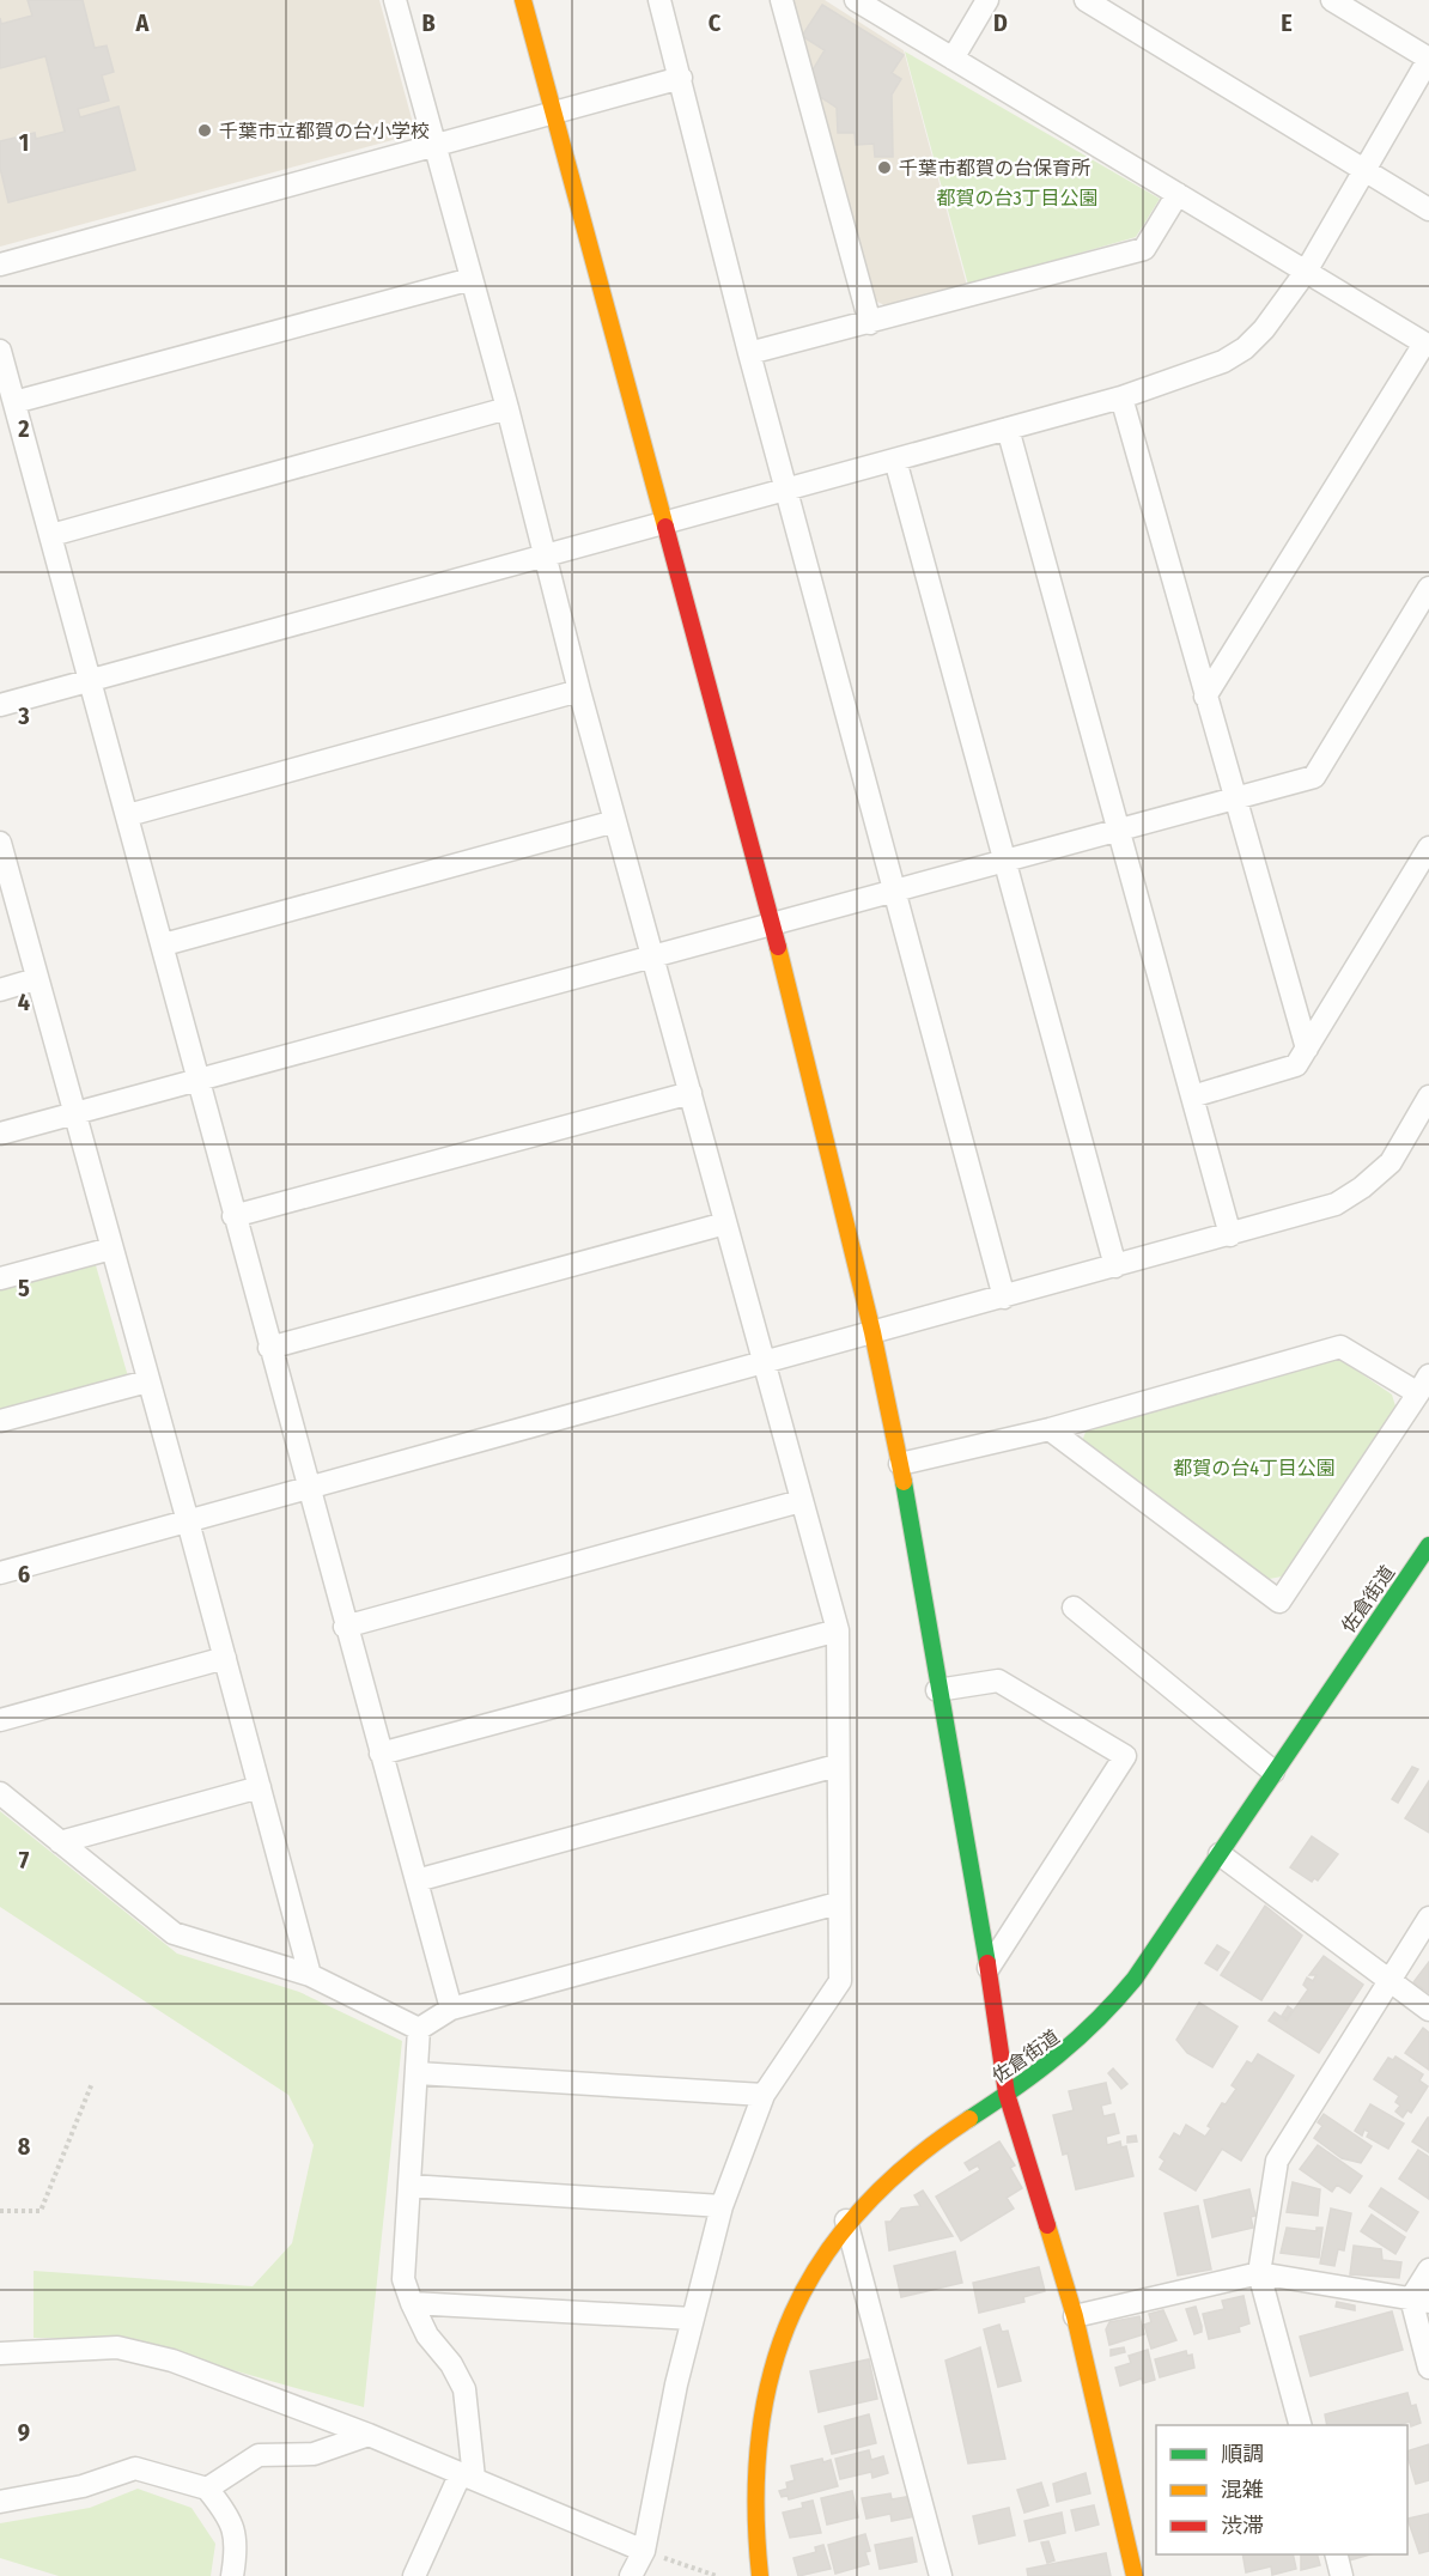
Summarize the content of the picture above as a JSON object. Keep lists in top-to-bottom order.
{
  "streets": {
    "street": ["佐倉街道"]
  },
  "parks": ["都賀の台3丁目公園", "都賀の台4丁目公園"],
  "places": ["千葉市立都賀の台小学校", "千葉市都賀の台保育所"],
  "legend": ["順調", "混雑", "渋滞"],
  "grid": {
    "columns": [
      "A",
      "B",
      "C",
      "D",
      "E"
    ],
    "rows": [
      "1",
      "2",
      "3",
      "4",
      "5",
      "6",
      "7",
      "8",
      "9"
    ]
  }
}
